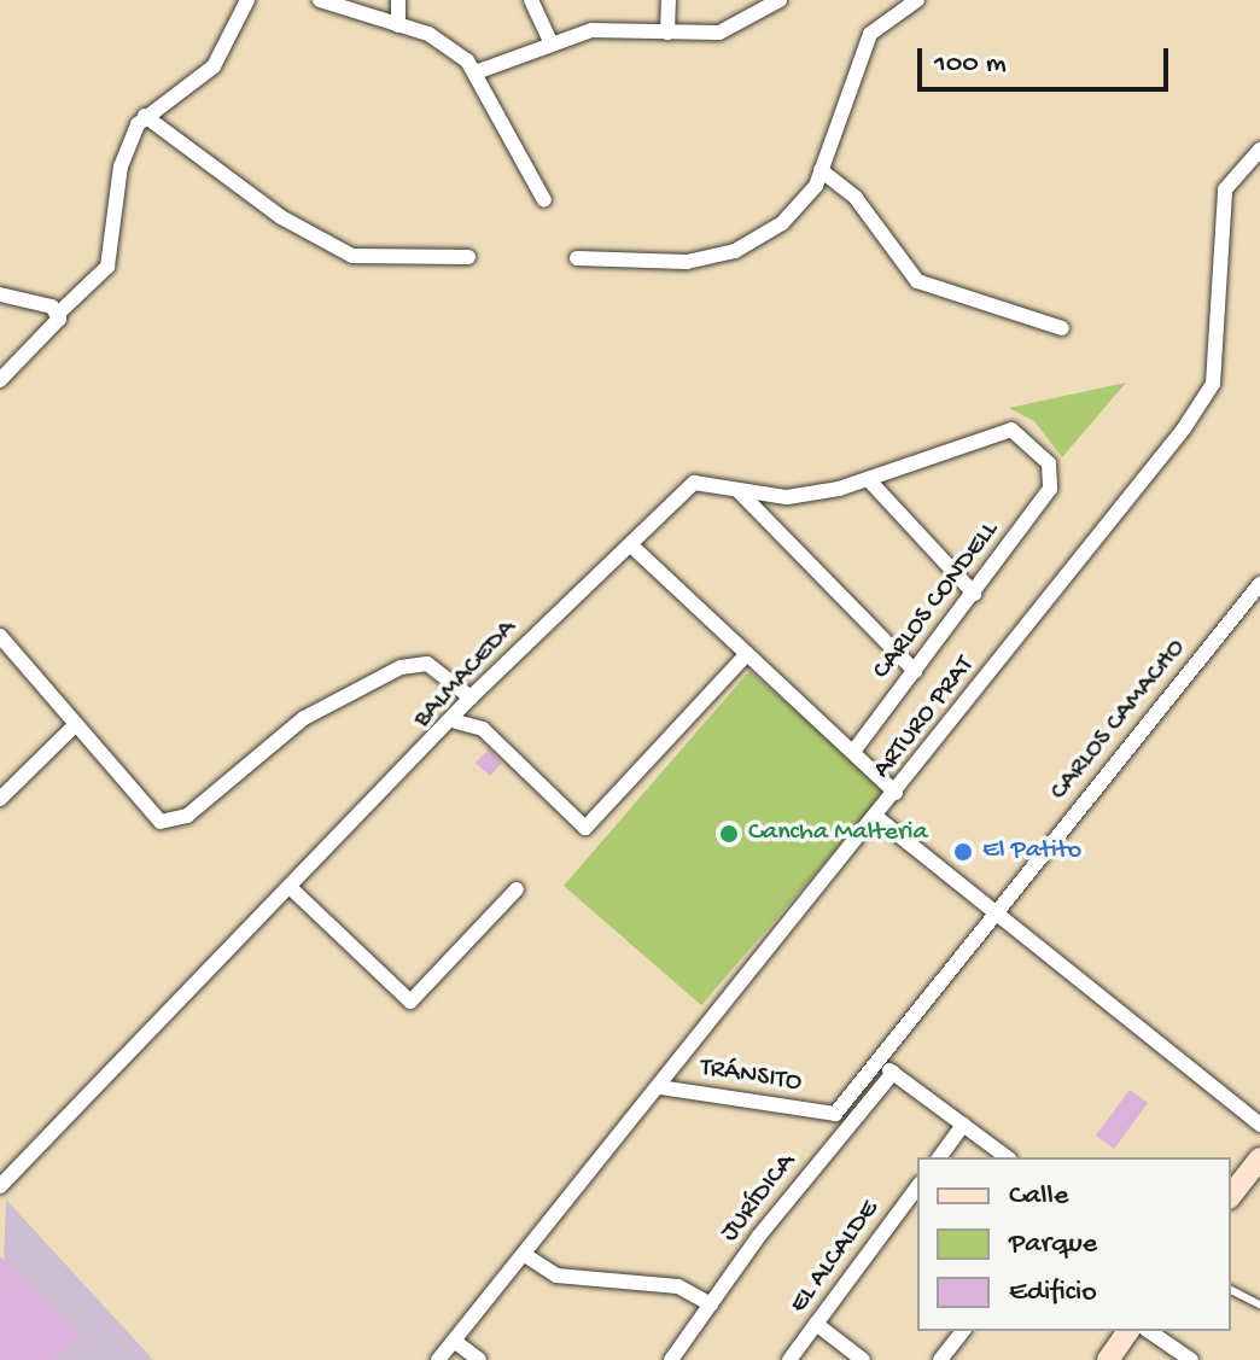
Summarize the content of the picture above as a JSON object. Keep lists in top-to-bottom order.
{
  "streets": {
    "street": [
      "CARLOS CONDELL",
      "BALMACEDA",
      "ARTURO PRAT",
      "CARLOS CAMACHO",
      "TRÁNSITO",
      "JURÍDICA",
      "EL ALCALDE"
    ]
  },
  "crossings": [
    ["CARLOS CONDELL", "BALMACEDA"],
    ["ARTURO PRAT", "TRÁNSITO"],
    ["CARLOS CAMACHO", "TRÁNSITO"],
    ["CARLOS CAMACHO", "JURÍDICA"]
  ],
  "places": ["Cancha Malteria", "El Patito"],
  "legend": ["Calle", "Parque", "Edificio"],
  "scale_bar": "100 m"
}
